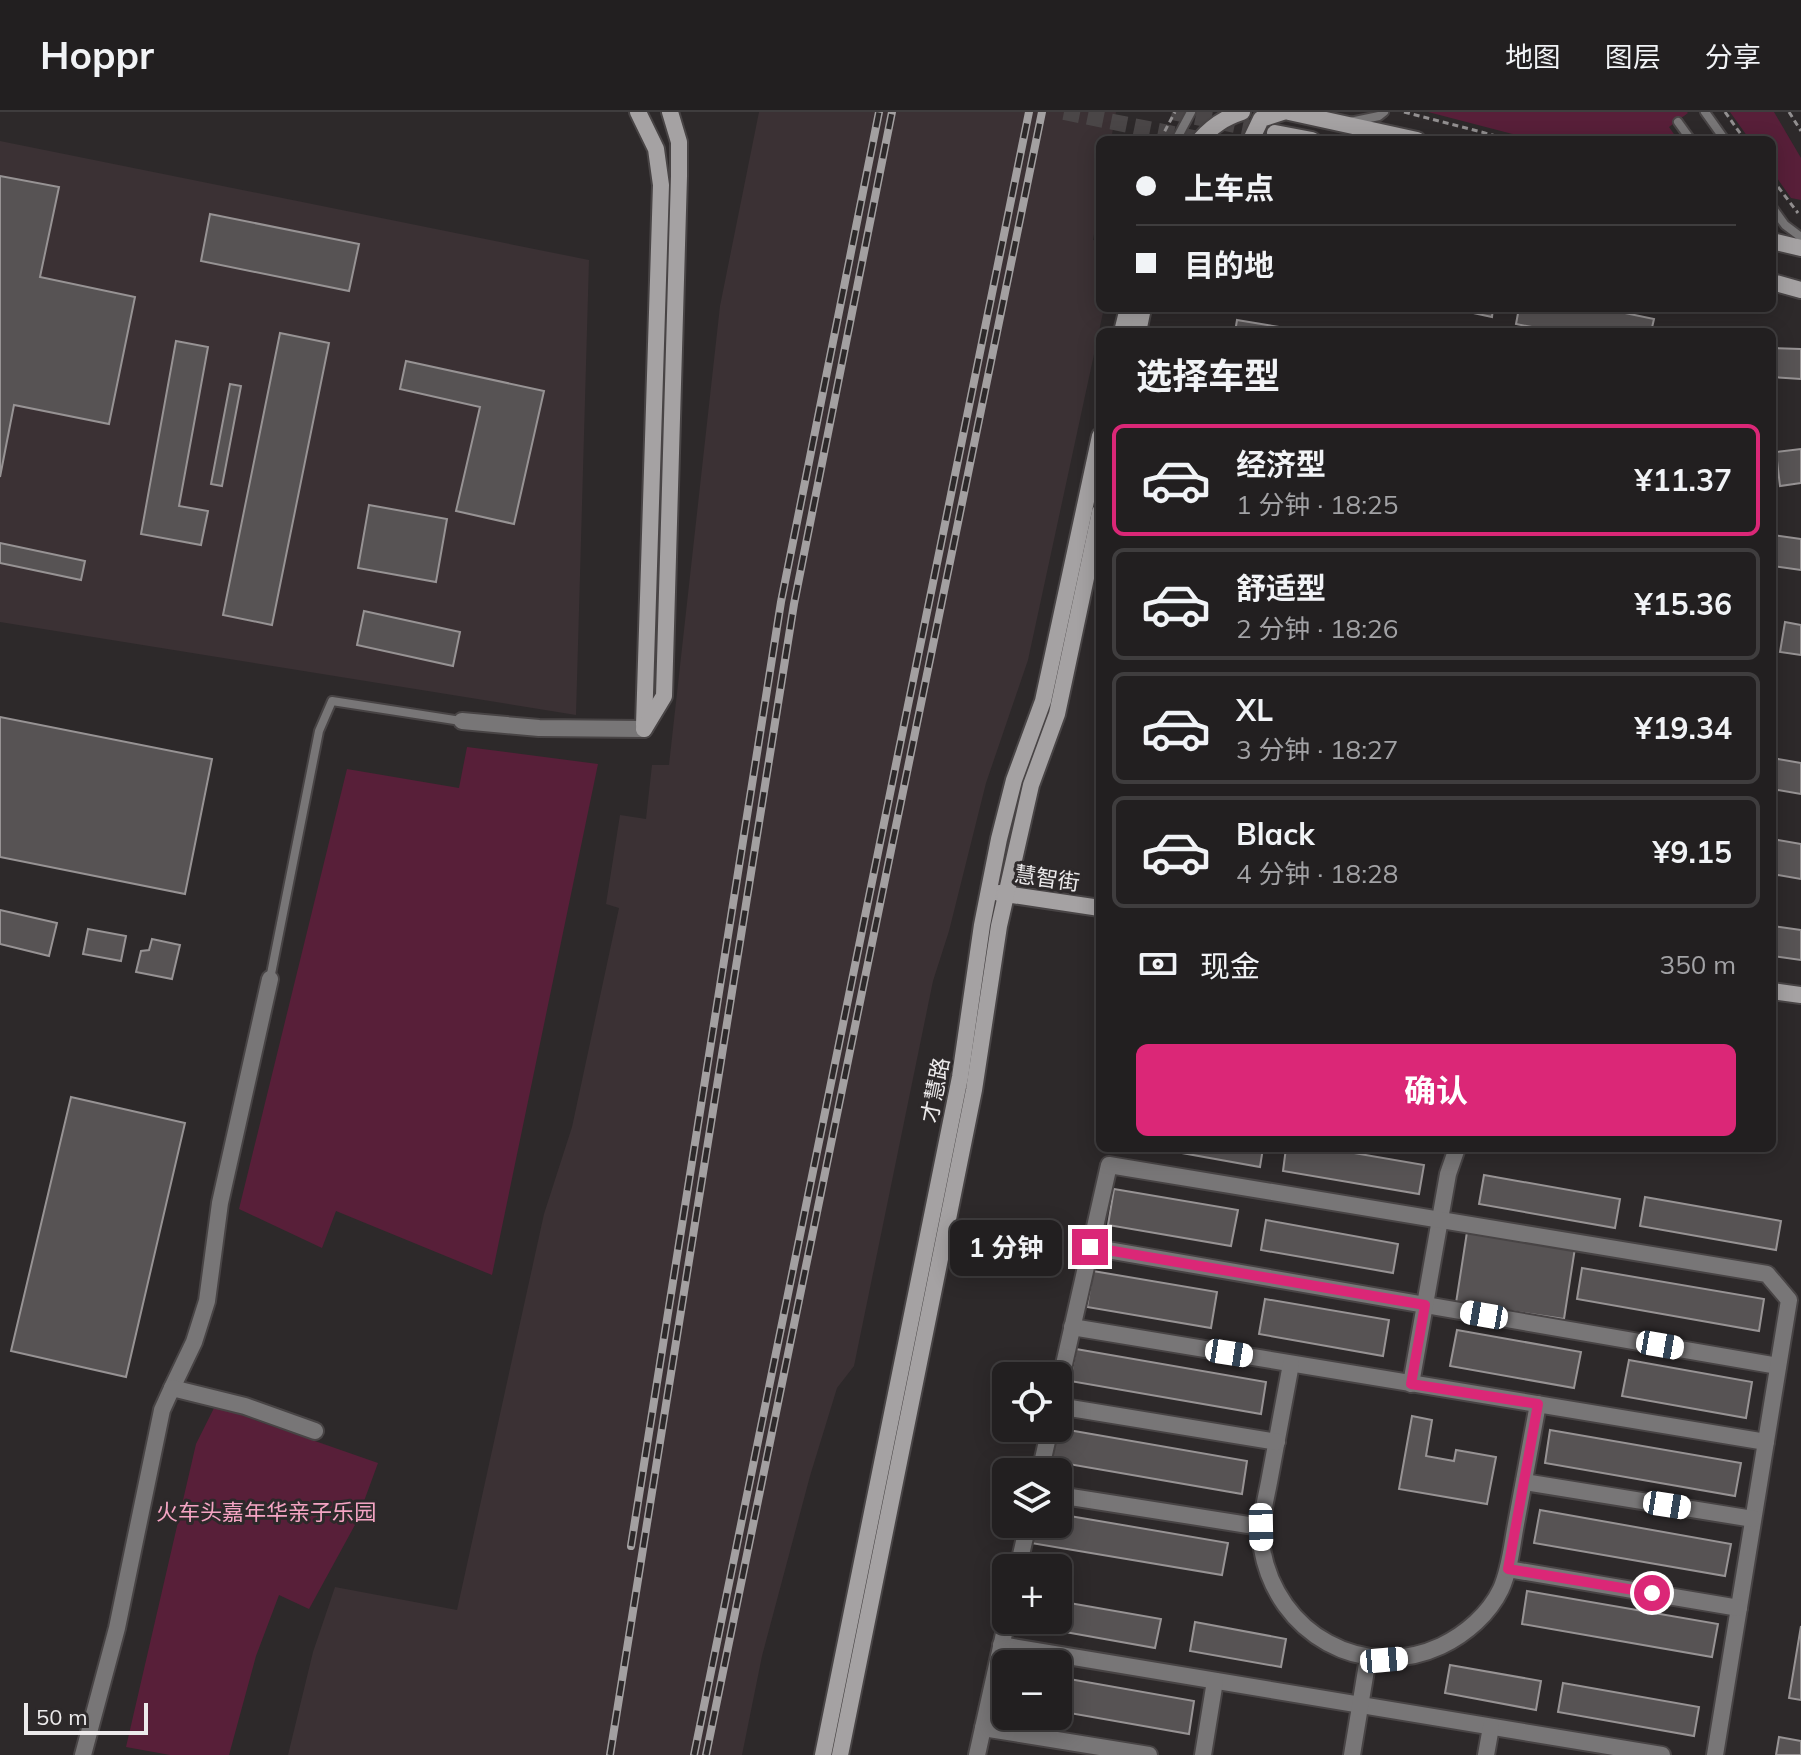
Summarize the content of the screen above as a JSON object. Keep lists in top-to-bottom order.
{
  "streets": {
    "street": ["慧智街", "才慧路"]
  },
  "crossings": [
    ["慧智街", "才慧路"]
  ],
  "parks": ["火车头嘉年华亲子乐园"],
  "scale_bar": "50 m",
  "page": {
    "header": "Hoppr",
    "nav": ["地图", "图层", "分享"],
    "banner": ["上车点", "目的地"],
    "heading": "选择车型",
    "list": [
      {
        "name": "经济型",
        "note": "1 分钟 · 18:25",
        "value": "¥11.37"
      },
      {
        "name": "舒适型",
        "note": "2 分钟 · 18:26",
        "value": "¥15.36"
      },
      {
        "name": "XL",
        "note": "3 分钟 · 18:27",
        "value": "¥19.34"
      },
      {
        "name": "Black",
        "note": "4 分钟 · 18:28",
        "value": "¥9.15"
      }
    ],
    "pay": ["现金", "350 m"],
    "buttons": "确认",
    "bubble": "1 分钟",
    "map_buttons": ["+", "−"],
    "scale": "50 m"
  }
}
